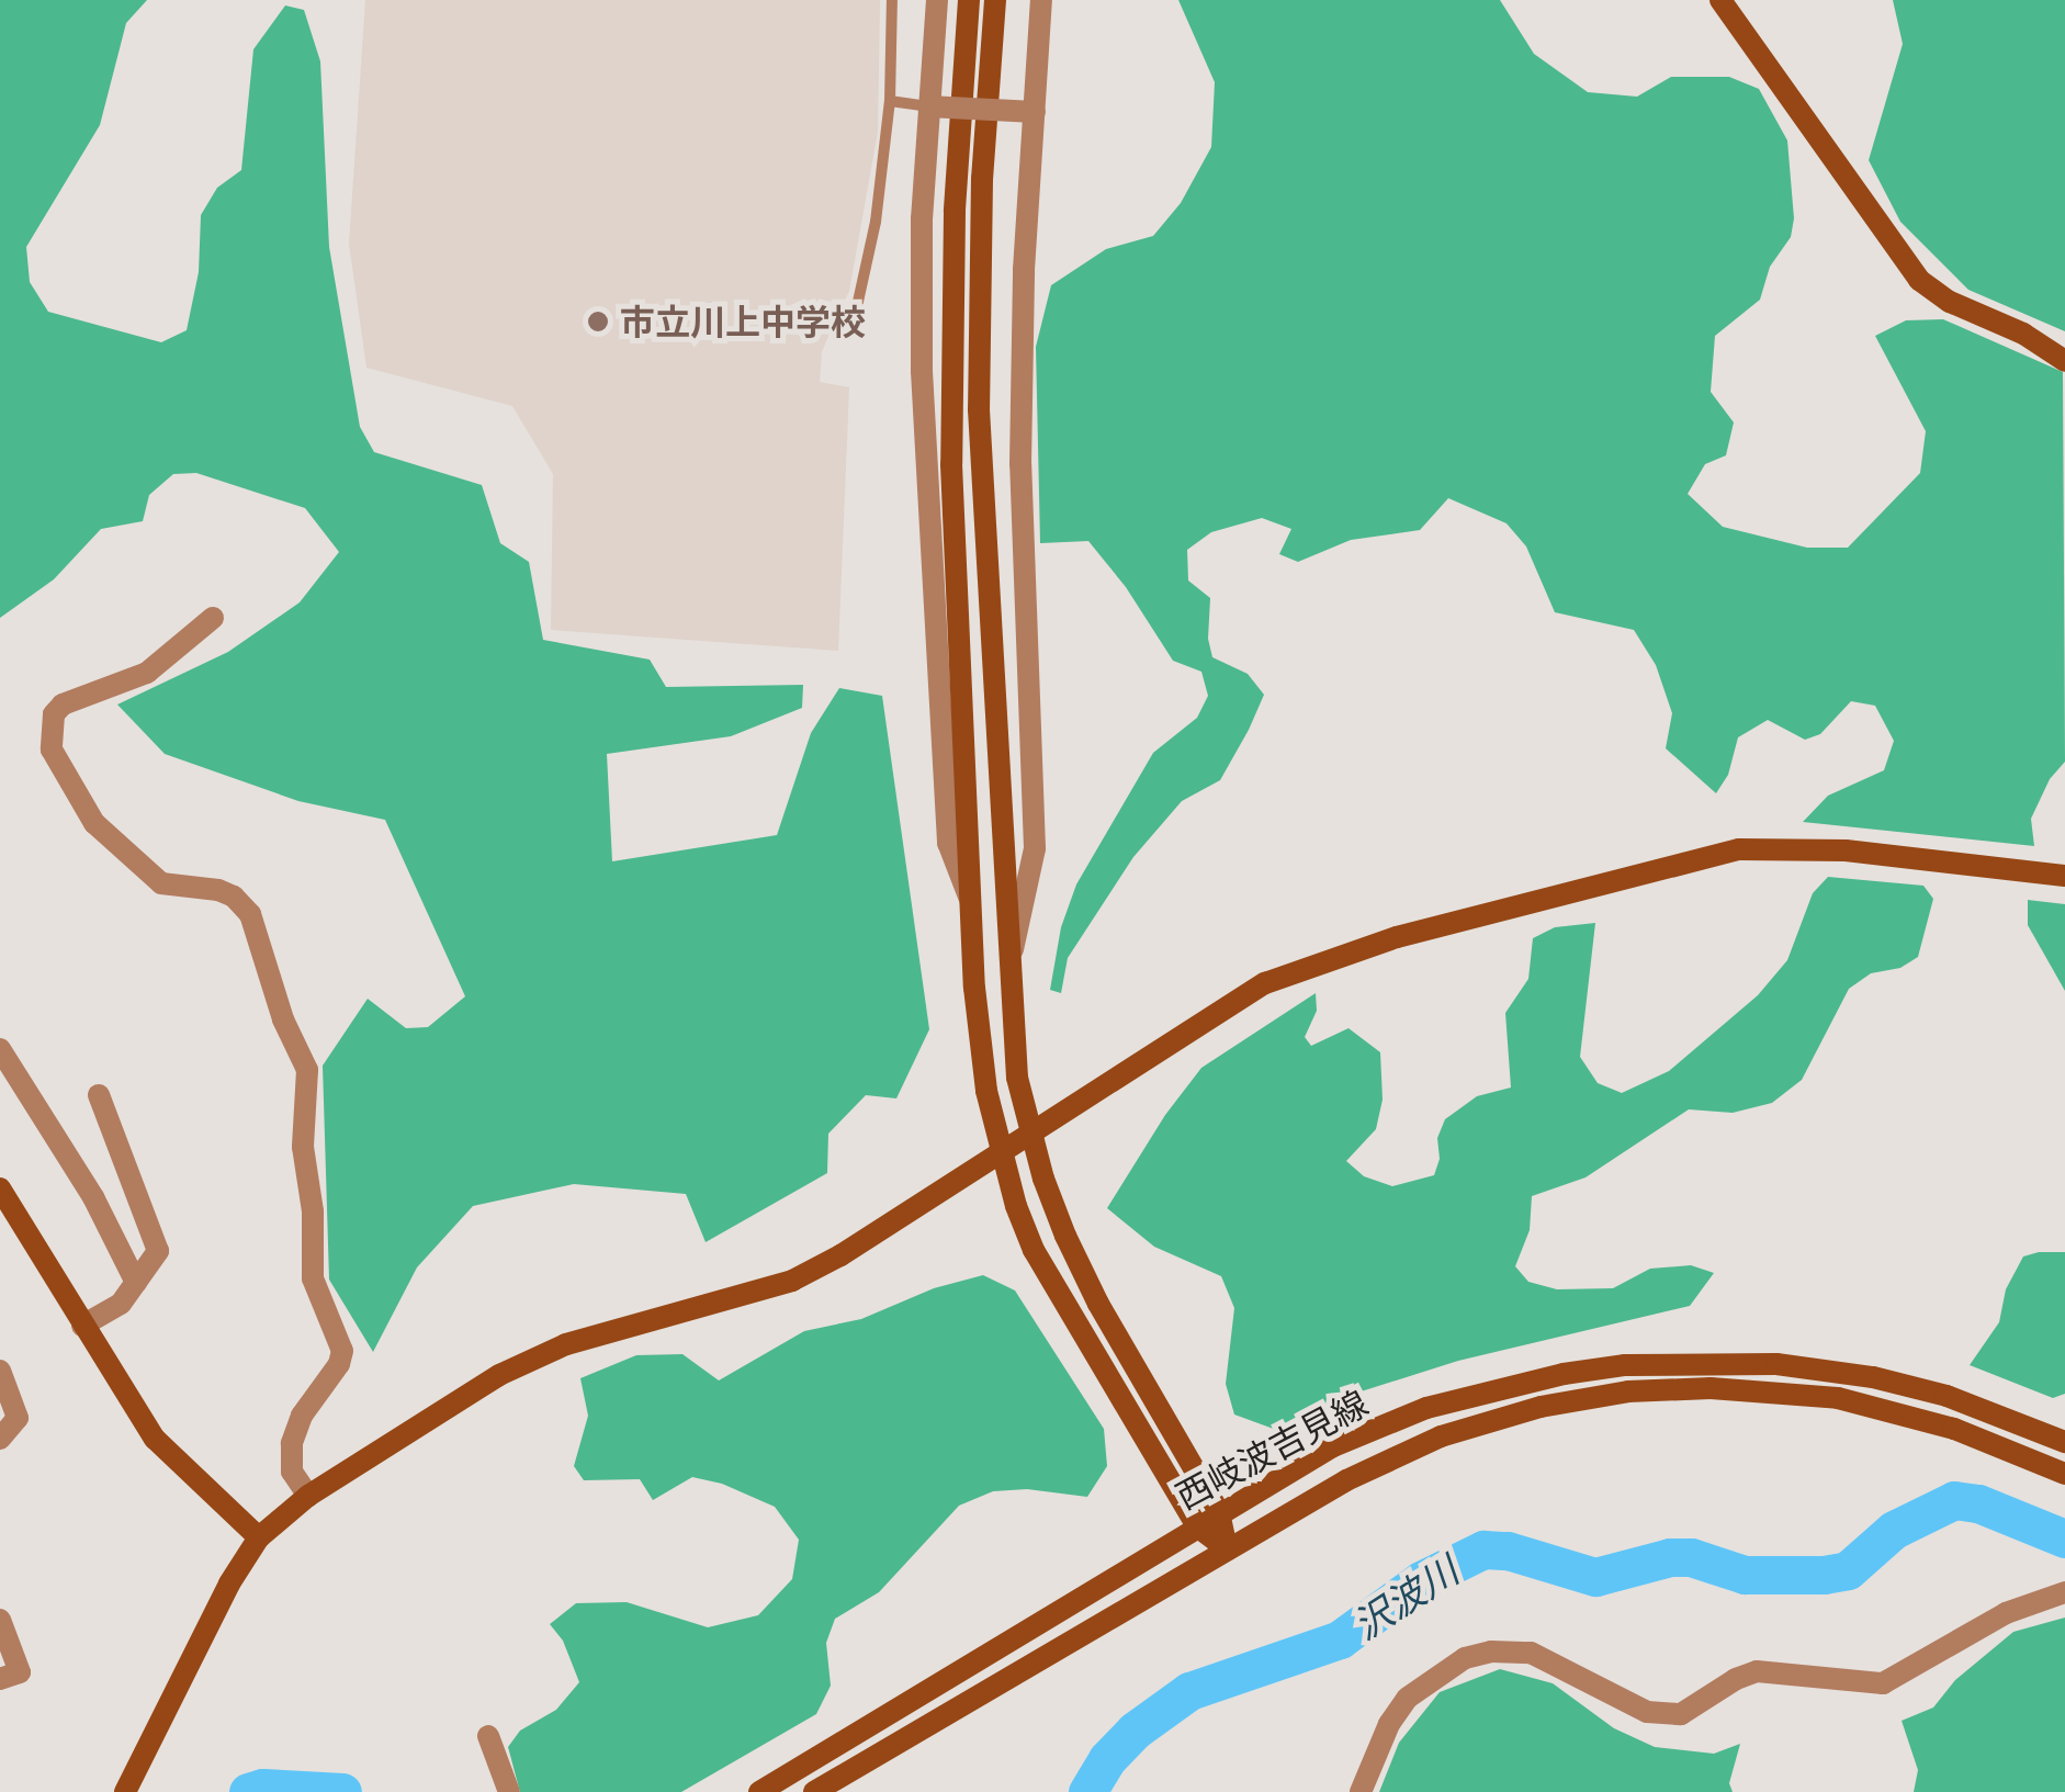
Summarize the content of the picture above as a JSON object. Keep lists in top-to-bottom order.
{
  "streets": {
    "street": ["西岐波吉見線"]
  },
  "water": ["沢波川"],
  "places": ["市立川上中学校"]
}
